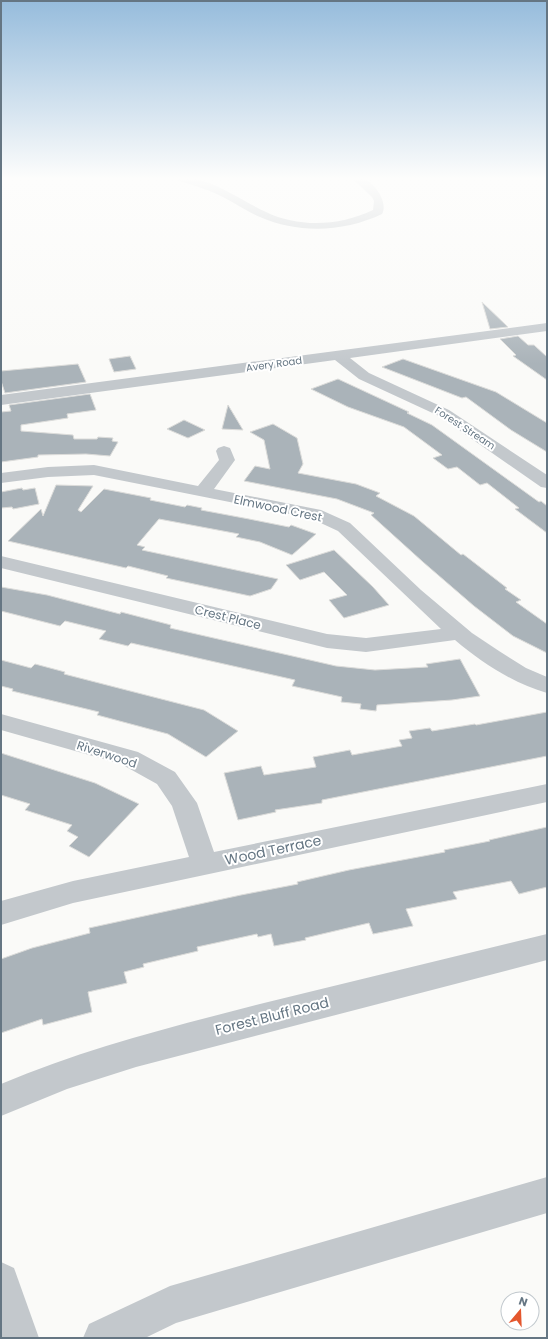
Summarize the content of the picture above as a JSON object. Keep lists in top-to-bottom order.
{
  "streets": {
    "street": [
      "Avery Road",
      "Forest Stream",
      "Elmwood Crest",
      "Crest Place",
      "Riverwood",
      "Wood Terrace",
      "Forest Bluff Road"
    ]
  },
  "crossings": [
    ["Avery Road", "Forest Stream"],
    ["Elmwood Crest", "Crest Place"],
    ["Riverwood", "Wood Terrace"]
  ],
  "north": "top"
}
